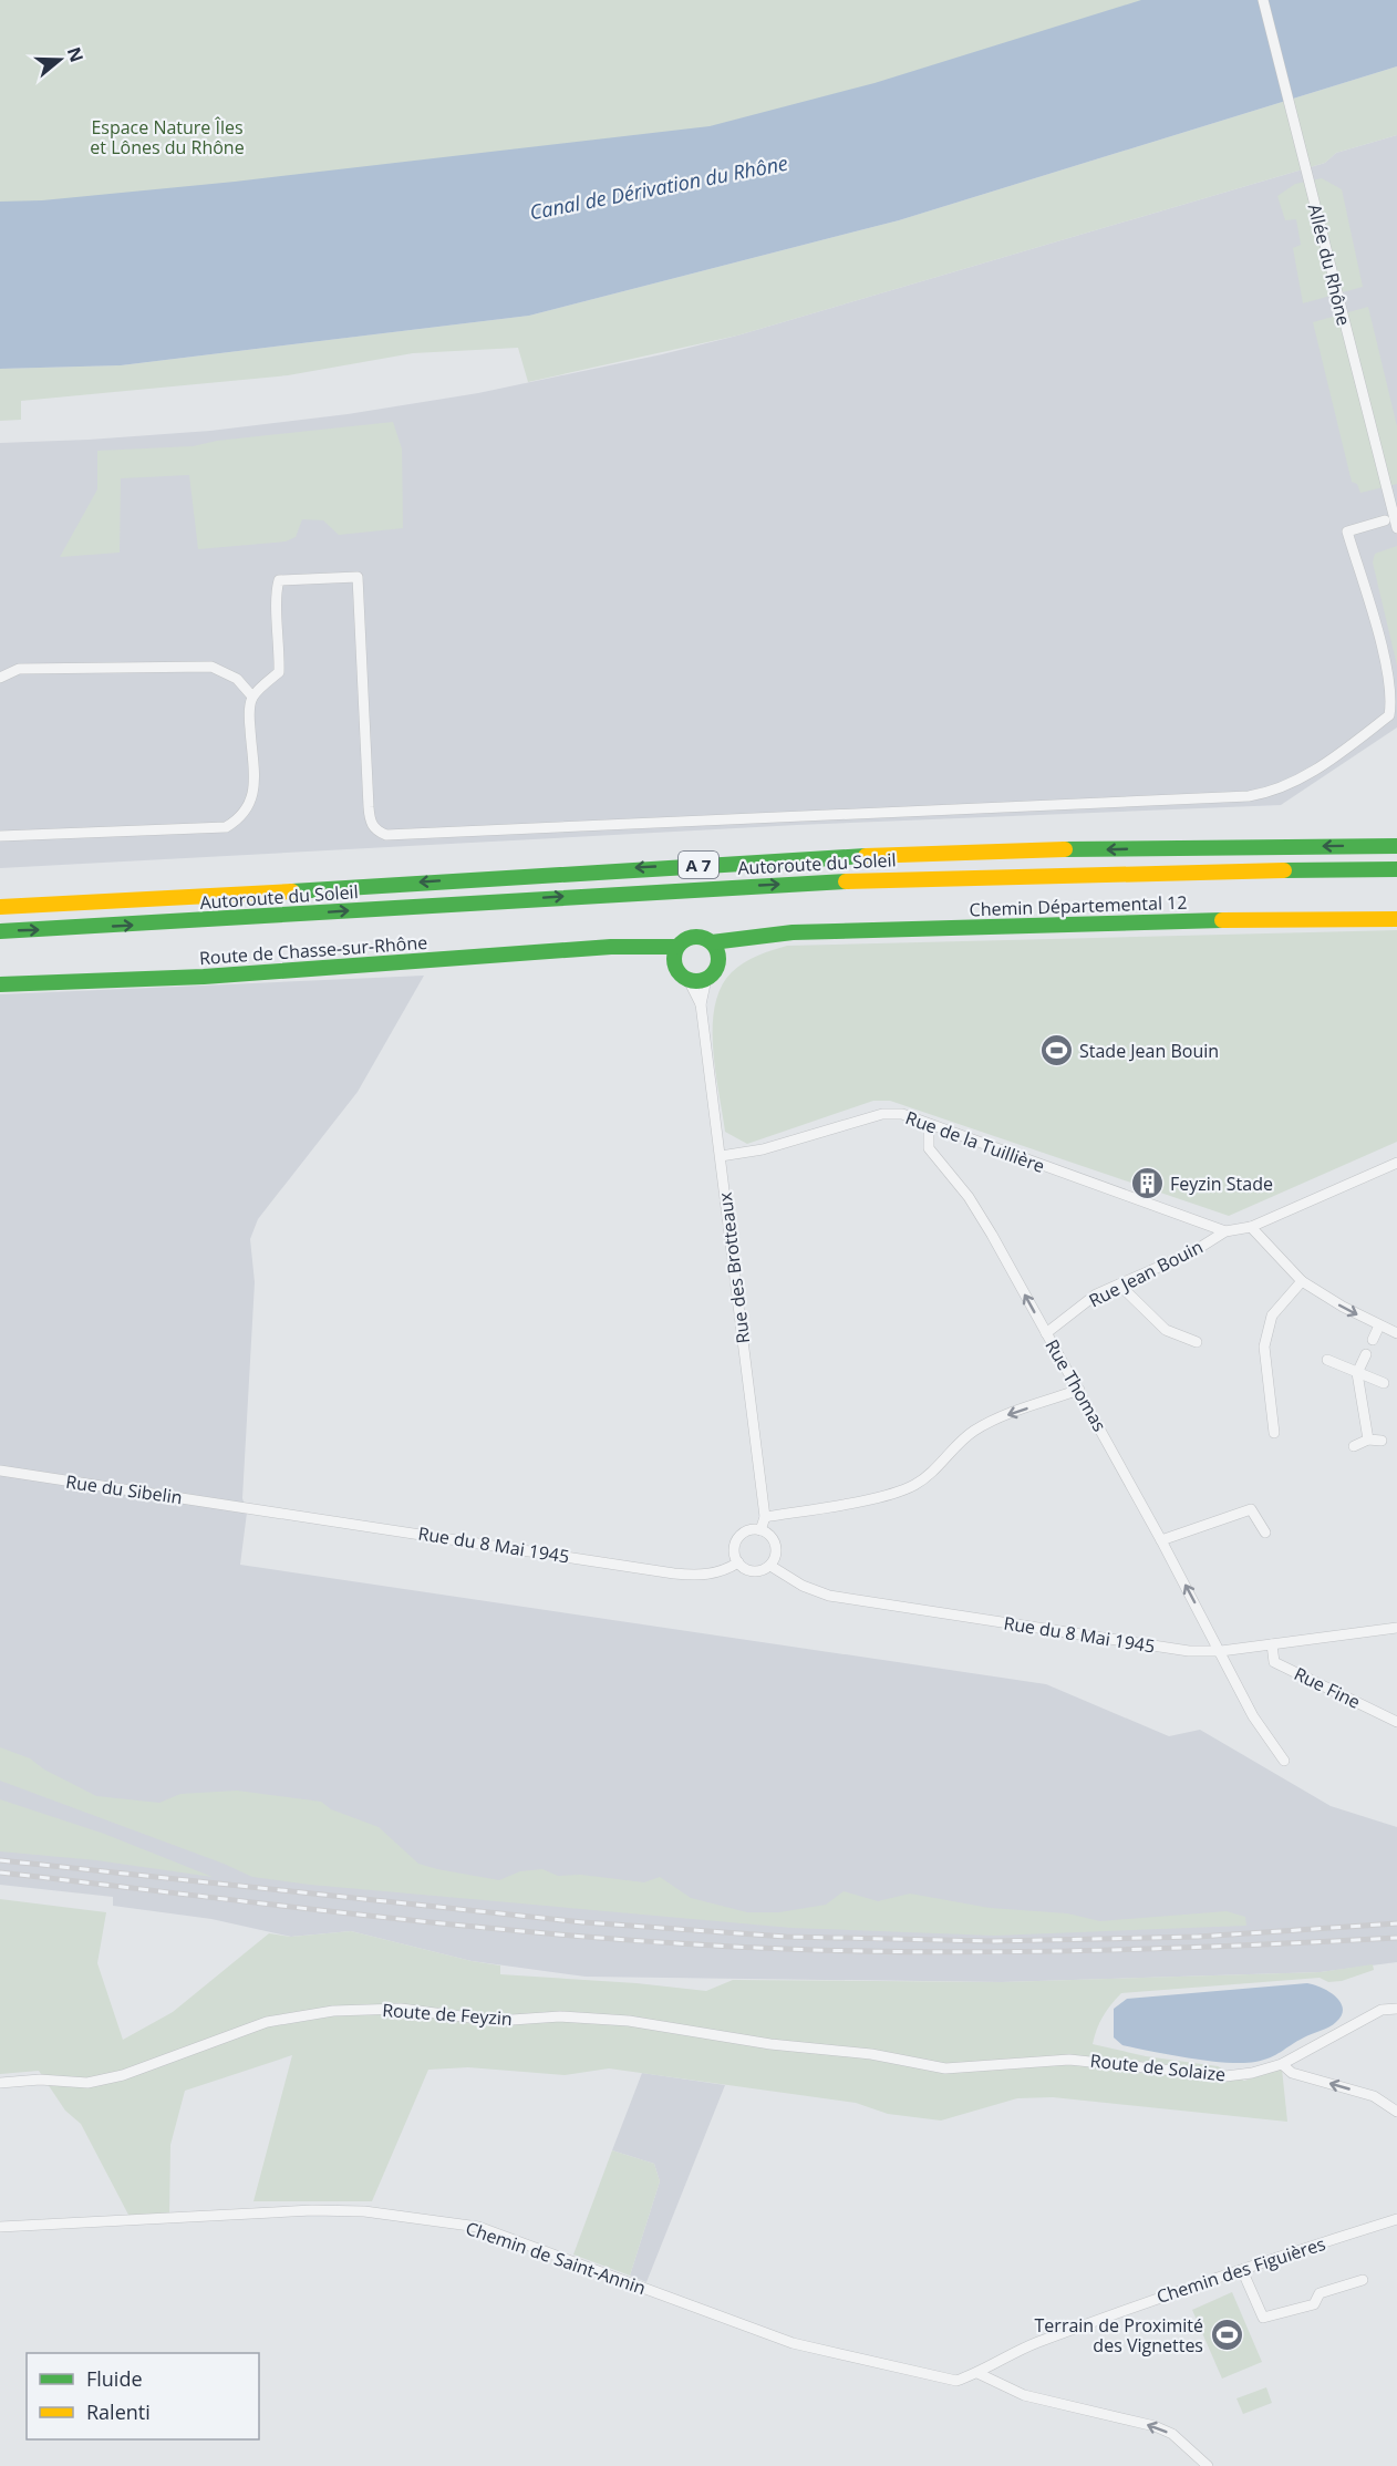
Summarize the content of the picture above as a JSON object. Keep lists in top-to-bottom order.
{
  "streets": {
    "main road": [
      "Autoroute du Soleil",
      "A 7",
      "Chemin Départemental 12",
      "Route de Chasse-sur-Rhône"
    ],
    "street": [
      "Allée du Rhône",
      "Rue de la Tuillière",
      "Rue des Brotteaux",
      "Rue Jean Bouin",
      "Rue Thomas",
      "Rue du Sibelin",
      "Rue du 8 Mai 1945",
      "Rue Fine",
      "Route de Feyzin",
      "Route de Solaize",
      "Chemin de Saint-Annin",
      "Chemin des Figuières"
    ]
  },
  "crossings": [
    ["Chemin Départemental 12", "Route de Chasse-sur-Rhône"],
    ["Chemin Départemental 12", "Rue des Brotteaux"],
    ["Route de Chasse-sur-Rhône", "Rue des Brotteaux"],
    ["Rue de la Tuillière", "Rue des Brotteaux"],
    ["Rue de la Tuillière", "Rue Jean Bouin"],
    ["Rue de la Tuillière", "Rue Thomas"],
    ["Rue des Brotteaux", "Rue du 8 Mai 1945"],
    ["Rue Jean Bouin", "Rue Thomas"],
    ["Rue Thomas", "Rue du 8 Mai 1945"],
    ["Rue du Sibelin", "Rue du 8 Mai 1945"],
    ["Rue du 8 Mai 1945", "Rue Fine"],
    ["Route de Feyzin", "Route de Solaize"],
    ["Chemin de Saint-Annin", "Chemin des Figuières"]
  ],
  "one_way": ["Rue Thomas"],
  "water": ["Canal de Dérivation du Rhône"],
  "parks": ["Espace Nature Îles et Lônes du Rhône"],
  "places": {
    "sports": ["Stade Jean Bouin", "Terrain de Proximité des Vignettes"],
    "building": ["Feyzin Stade"]
  },
  "legend": ["Fluide", "Ralenti"],
  "north": "right"
}
